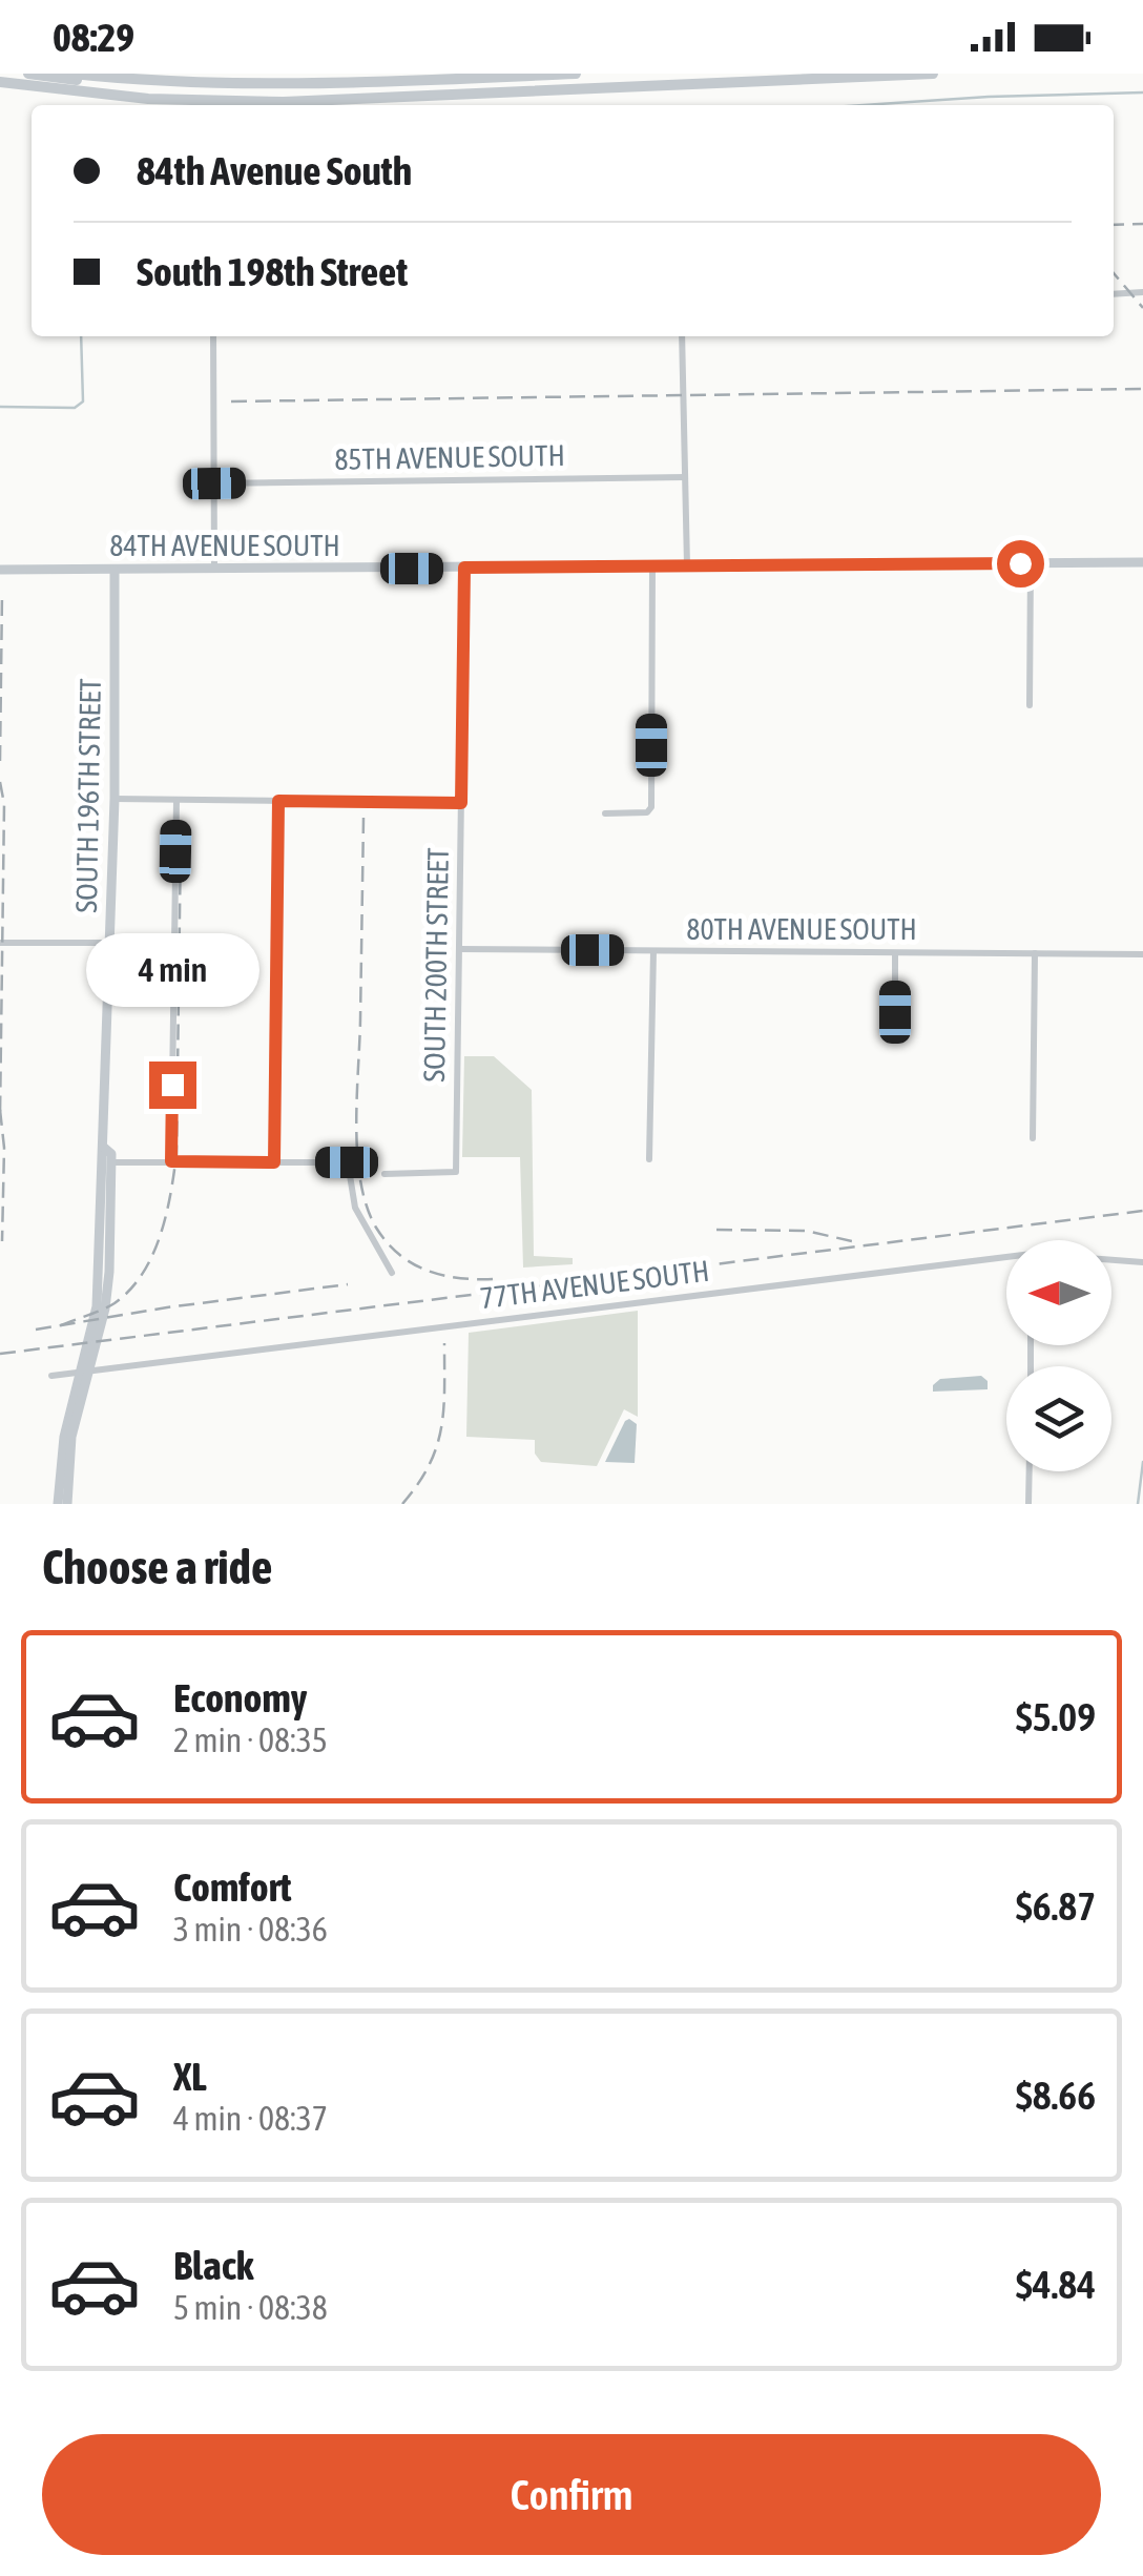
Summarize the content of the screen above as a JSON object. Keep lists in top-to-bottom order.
{
  "streets": {
    "main road": ["84TH AVENUE SOUTH", "SOUTH 196TH STREET"],
    "street": [
      "85TH AVENUE SOUTH",
      "80TH AVENUE SOUTH",
      "SOUTH 200TH STREET",
      "77TH AVENUE SOUTH"
    ]
  },
  "crossings": [
    ["84TH AVENUE SOUTH", "SOUTH 196TH STREET"],
    ["84TH AVENUE SOUTH", "SOUTH 200TH STREET"],
    ["80TH AVENUE SOUTH", "SOUTH 200TH STREET"]
  ],
  "north": "left",
  "page": {
    "status": "08:29",
    "banner": ["84th Avenue South", "South 198th Street"],
    "bubble": "4 min",
    "heading": "Choose a ride",
    "list": [
      {
        "name": "Economy",
        "note": "2 min · 08:35",
        "value": "$5.09"
      },
      {
        "name": "Comfort",
        "note": "3 min · 08:36",
        "value": "$6.87"
      },
      {
        "name": "XL",
        "note": "4 min · 08:37",
        "value": "$8.66"
      },
      {
        "name": "Black",
        "note": "5 min · 08:38",
        "value": "$4.84"
      }
    ],
    "buttons": "Confirm"
  }
}
